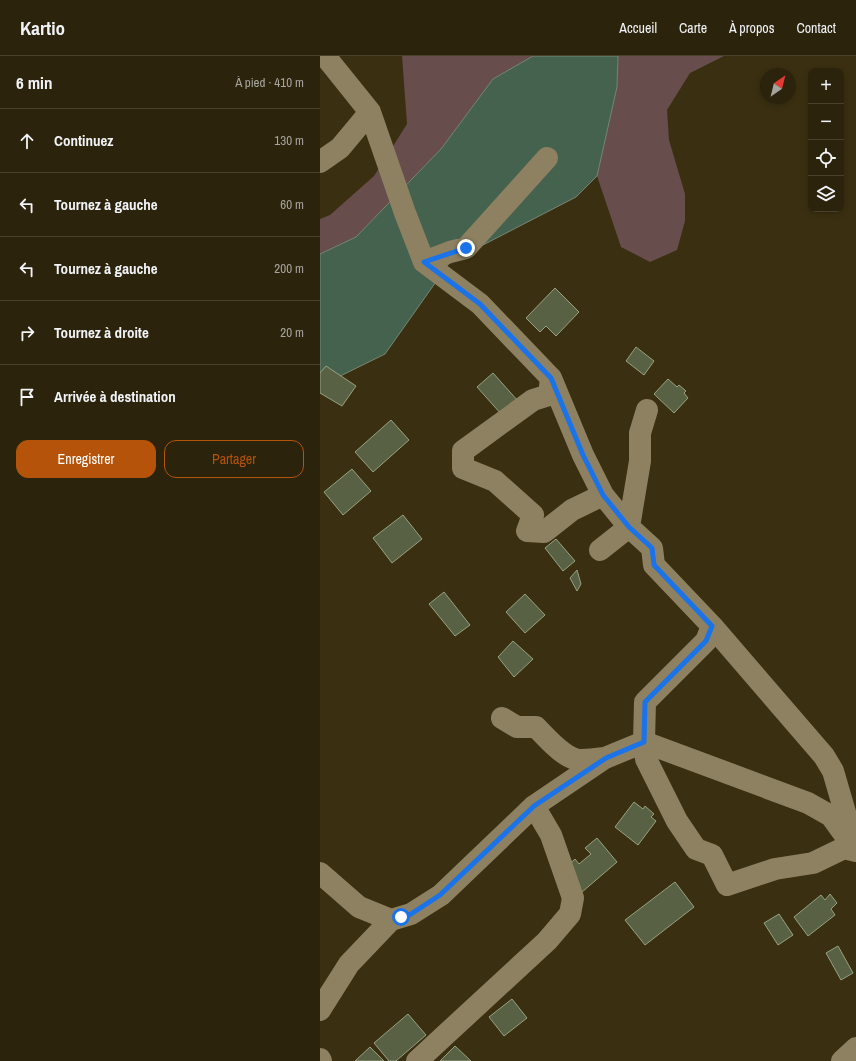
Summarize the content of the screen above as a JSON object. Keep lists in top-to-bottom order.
{
  "north": "top right",
  "page": {
    "header": "Kartio",
    "nav": [
      "Accueil",
      "Carte",
      "À propos",
      "Contact"
    ],
    "heading": ["6 min", "À pied · 410 m"],
    "map_buttons": ["+", "−"],
    "list": [
      ["Continuez", "130 m"],
      ["Tournez à gauche", "60 m"],
      ["Tournez à gauche", "200 m"],
      ["Tournez à droite", "20 m"],
      "Arrivée à destination"
    ],
    "buttons": ["Enregistrer", "Partager"]
  }
}
